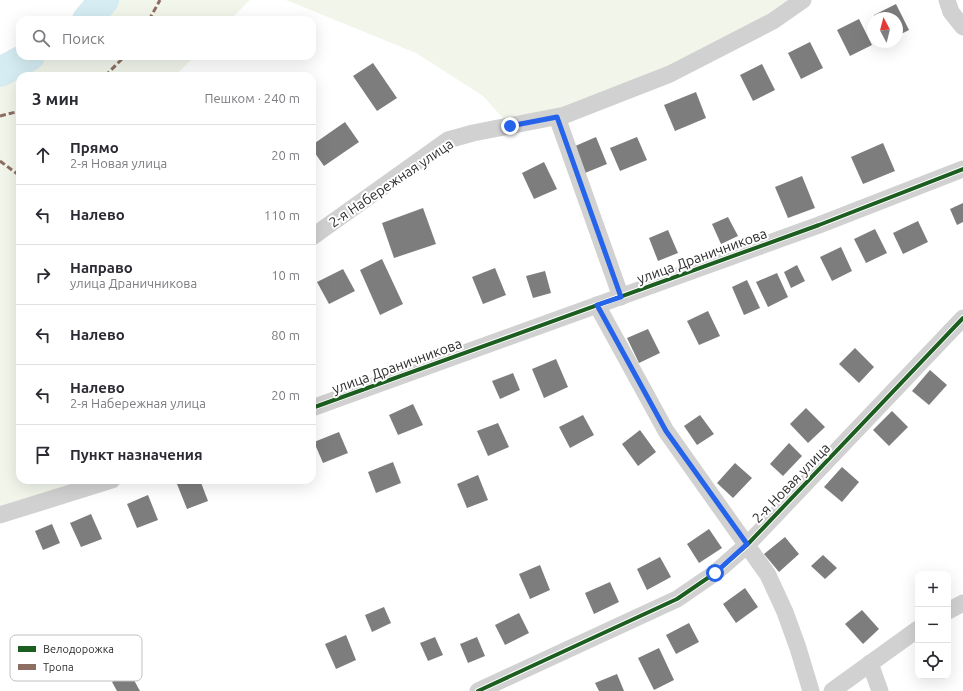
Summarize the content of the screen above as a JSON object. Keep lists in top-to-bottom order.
{
  "streets": {
    "street": ["2-я Набережная улица", "улица Драничникова", "2-я Новая улица"]
  },
  "legend": ["Велодорожка", "Тропа"],
  "north": "top",
  "page": {
    "search": "Поиск",
    "heading": ["3 мин", "Пешком · 240 m"],
    "list": [
      ["Прямо", "2-я Новая улица", "20 m"],
      ["Налево", "110 m"],
      ["Направо", "улица Драничникова", "10 m"],
      ["Налево", "80 m"],
      ["Налево", "2-я Набережная улица", "20 m"],
      "Пункт назначения"
    ],
    "map_buttons": ["+", "−"]
  }
}
